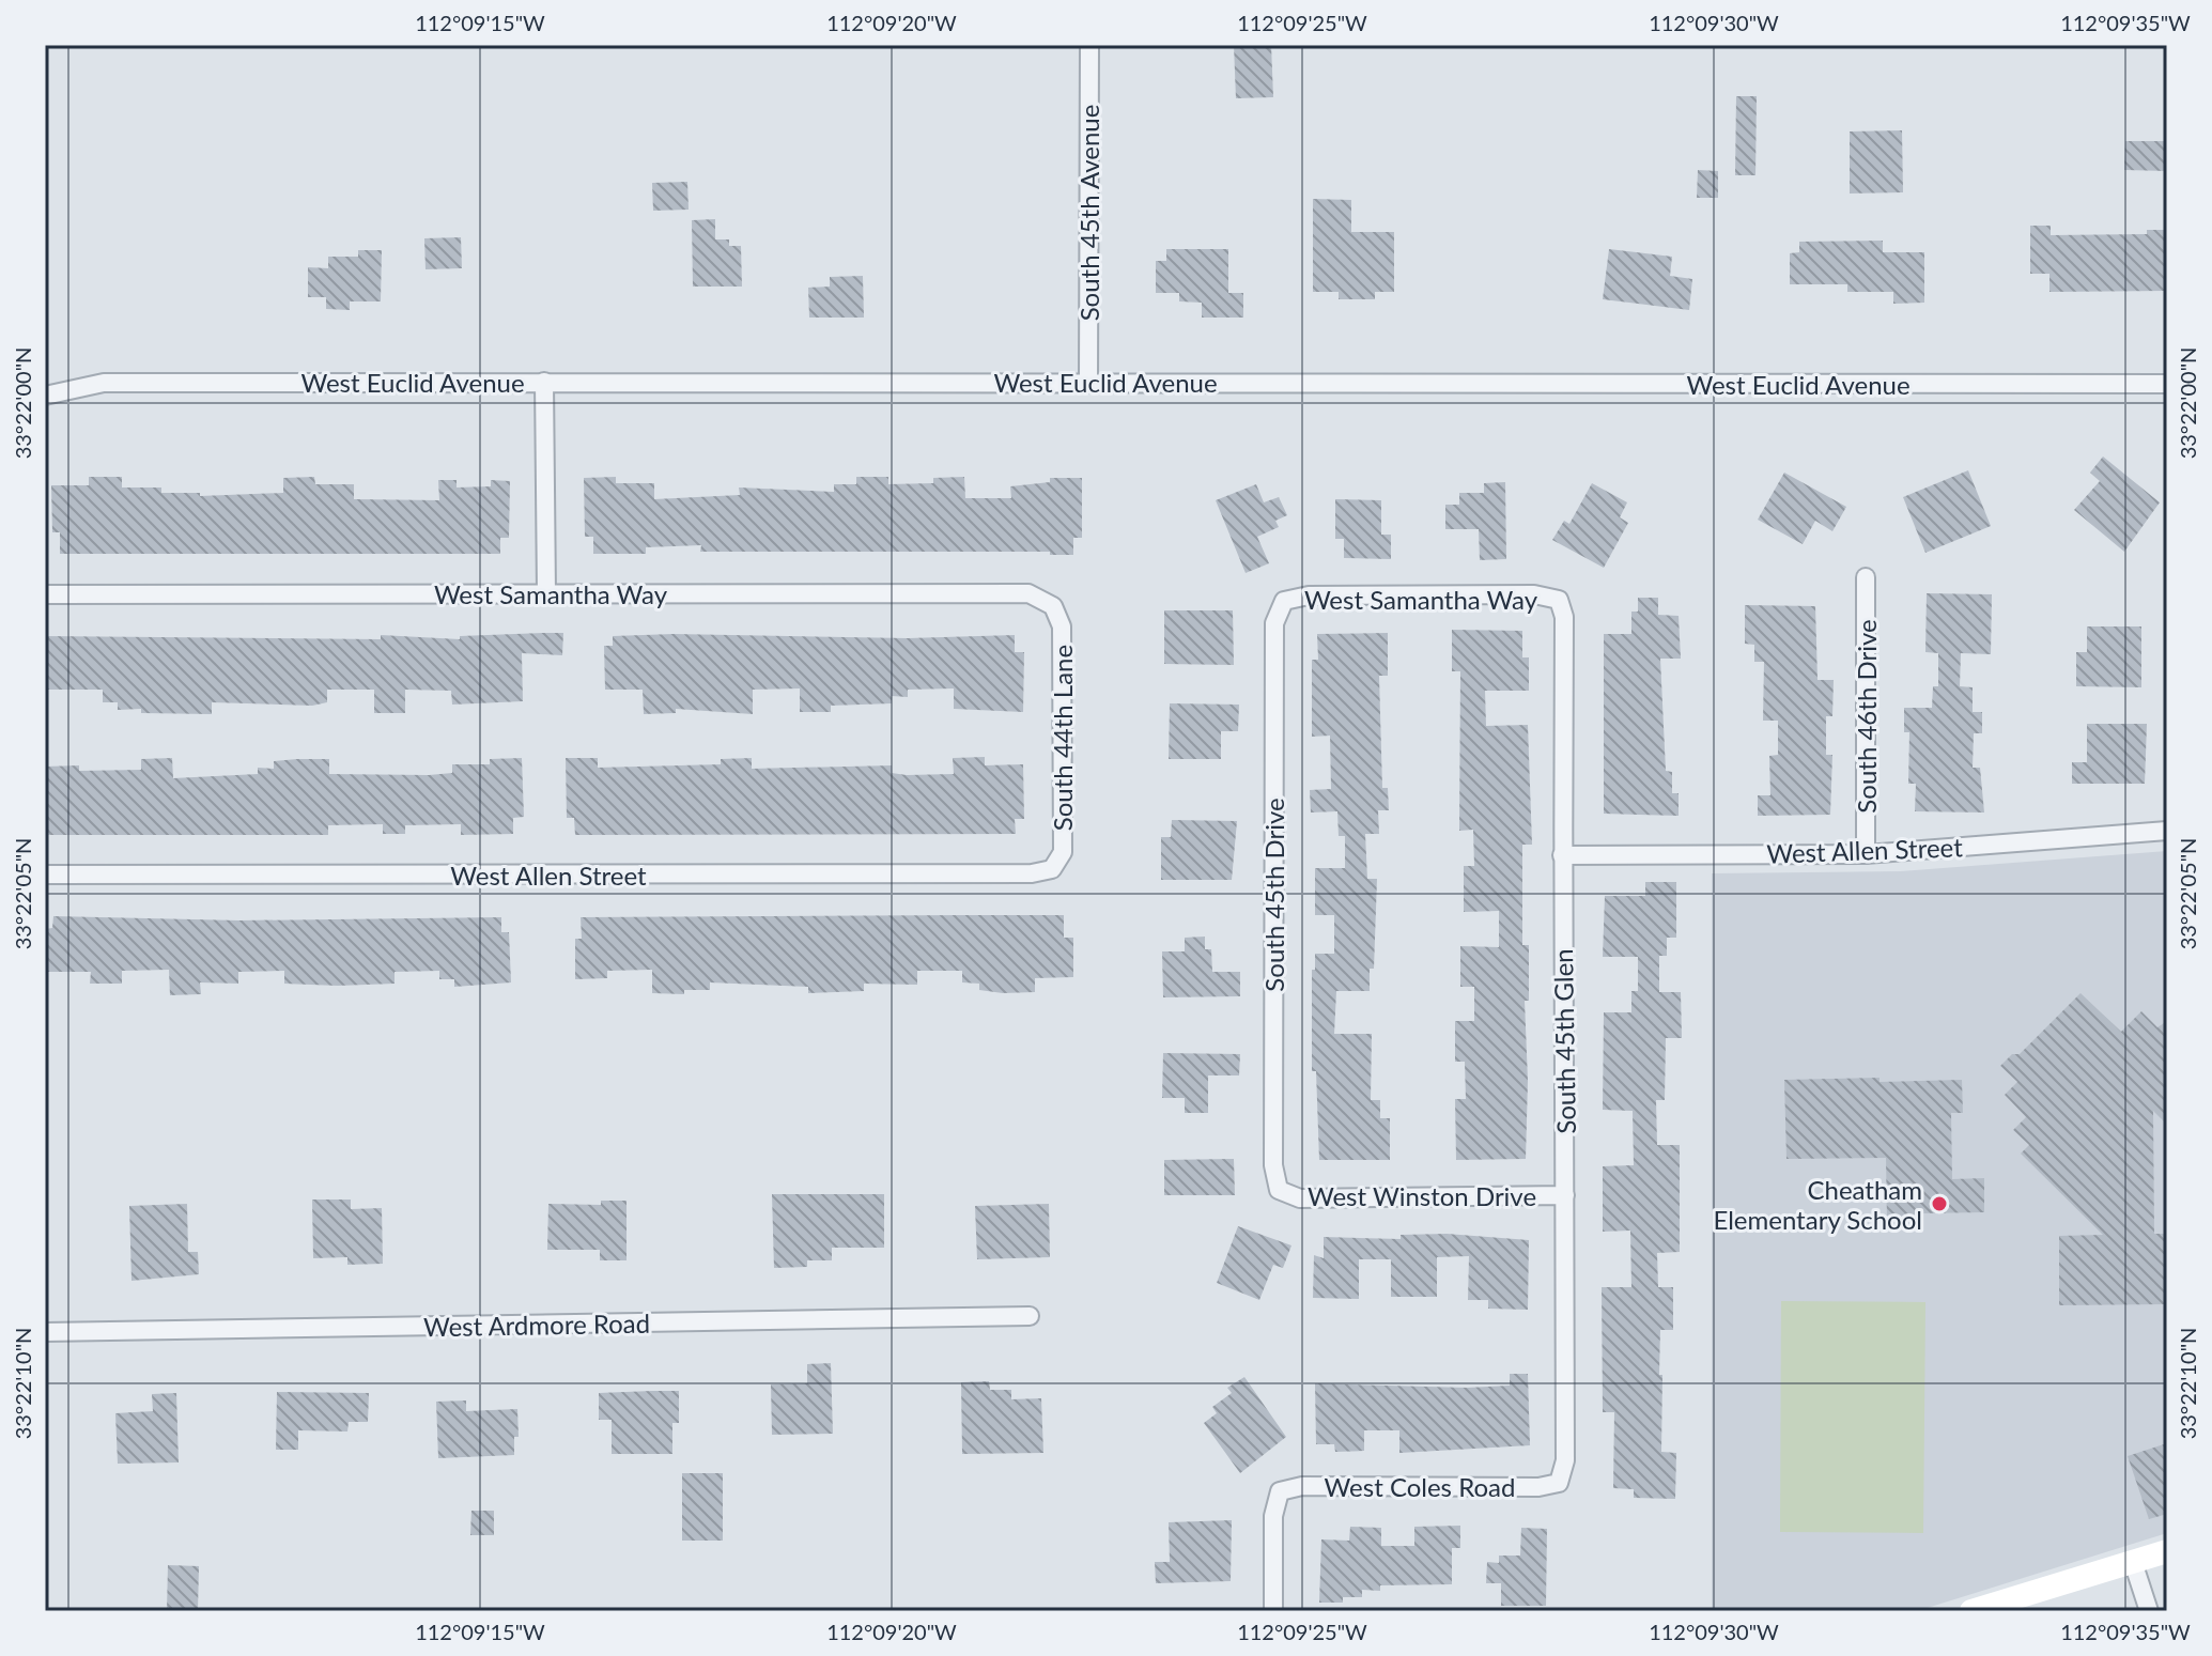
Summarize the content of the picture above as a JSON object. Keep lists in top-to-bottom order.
{
  "streets": {
    "street": [
      "South 45th Avenue",
      "West Euclid Avenue",
      "West Samantha Way",
      "South 46th Drive",
      "South 44th Lane",
      "West Allen Street",
      "South 45th Drive",
      "South 45th Glen",
      "West Winston Drive",
      "West Ardmore Road",
      "West Coles Road"
    ]
  },
  "crossings": [
    ["South 45th Avenue", "West Euclid Avenue"],
    ["West Samantha Way", "South 44th Lane"],
    ["West Samantha Way", "South 45th Drive"],
    ["West Samantha Way", "South 45th Glen"],
    ["South 46th Drive", "West Allen Street"],
    ["South 44th Lane", "West Allen Street"],
    ["West Allen Street", "South 45th Glen"],
    ["South 45th Drive", "West Winston Drive"],
    ["South 45th Glen", "West Winston Drive"],
    ["South 45th Glen", "West Coles Road"]
  ],
  "places": ["Cheatham Elementary School"],
  "coordinates": [
    "112°09'15\"W",
    "112°09'20\"W",
    "112°09'25\"W",
    "112°09'30\"W",
    "112°09'35\"W",
    "33°22'00\"N",
    "33°22'05\"N",
    "33°22'10\"N"
  ]
}
